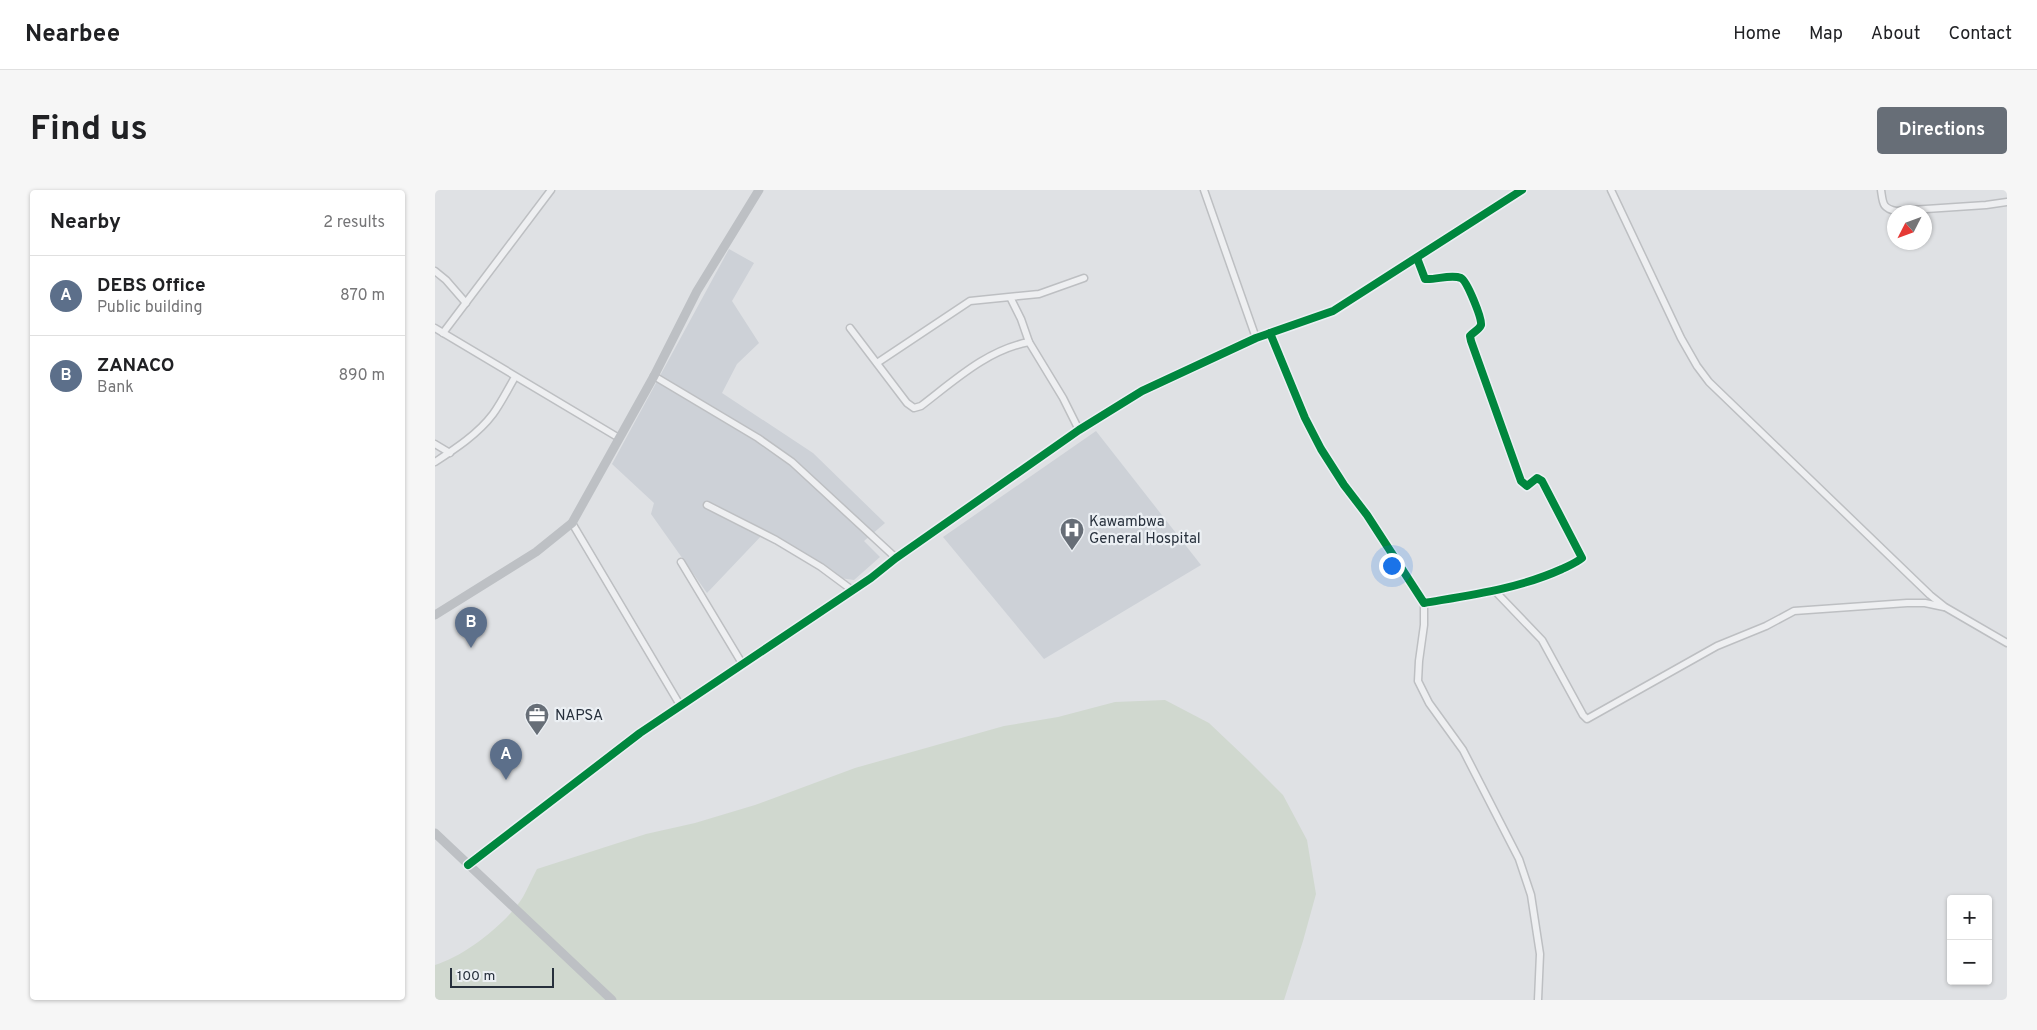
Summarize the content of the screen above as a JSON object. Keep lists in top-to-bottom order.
{
  "places": {
    "hospital": ["Kawambwa General Hospital"],
    "office": ["NAPSA"]
  },
  "scale_bar": "100 m",
  "north": "bottom left",
  "page": {
    "header": "Nearbee",
    "nav": [
      "Home",
      "Map",
      "About",
      "Contact"
    ],
    "buttons": "Directions",
    "title": "Find us",
    "heading": ["Nearby", "2 results"],
    "list": [
      {
        "mark": "A",
        "name": "DEBS Office",
        "note": "Public building",
        "value": "870 m"
      },
      {
        "mark": "B",
        "name": "ZANACO",
        "note": "Bank",
        "value": "890 m"
      }
    ],
    "pins": ["B", "A"],
    "map_buttons": ["+", "−"],
    "scale": "100 m"
  }
}
